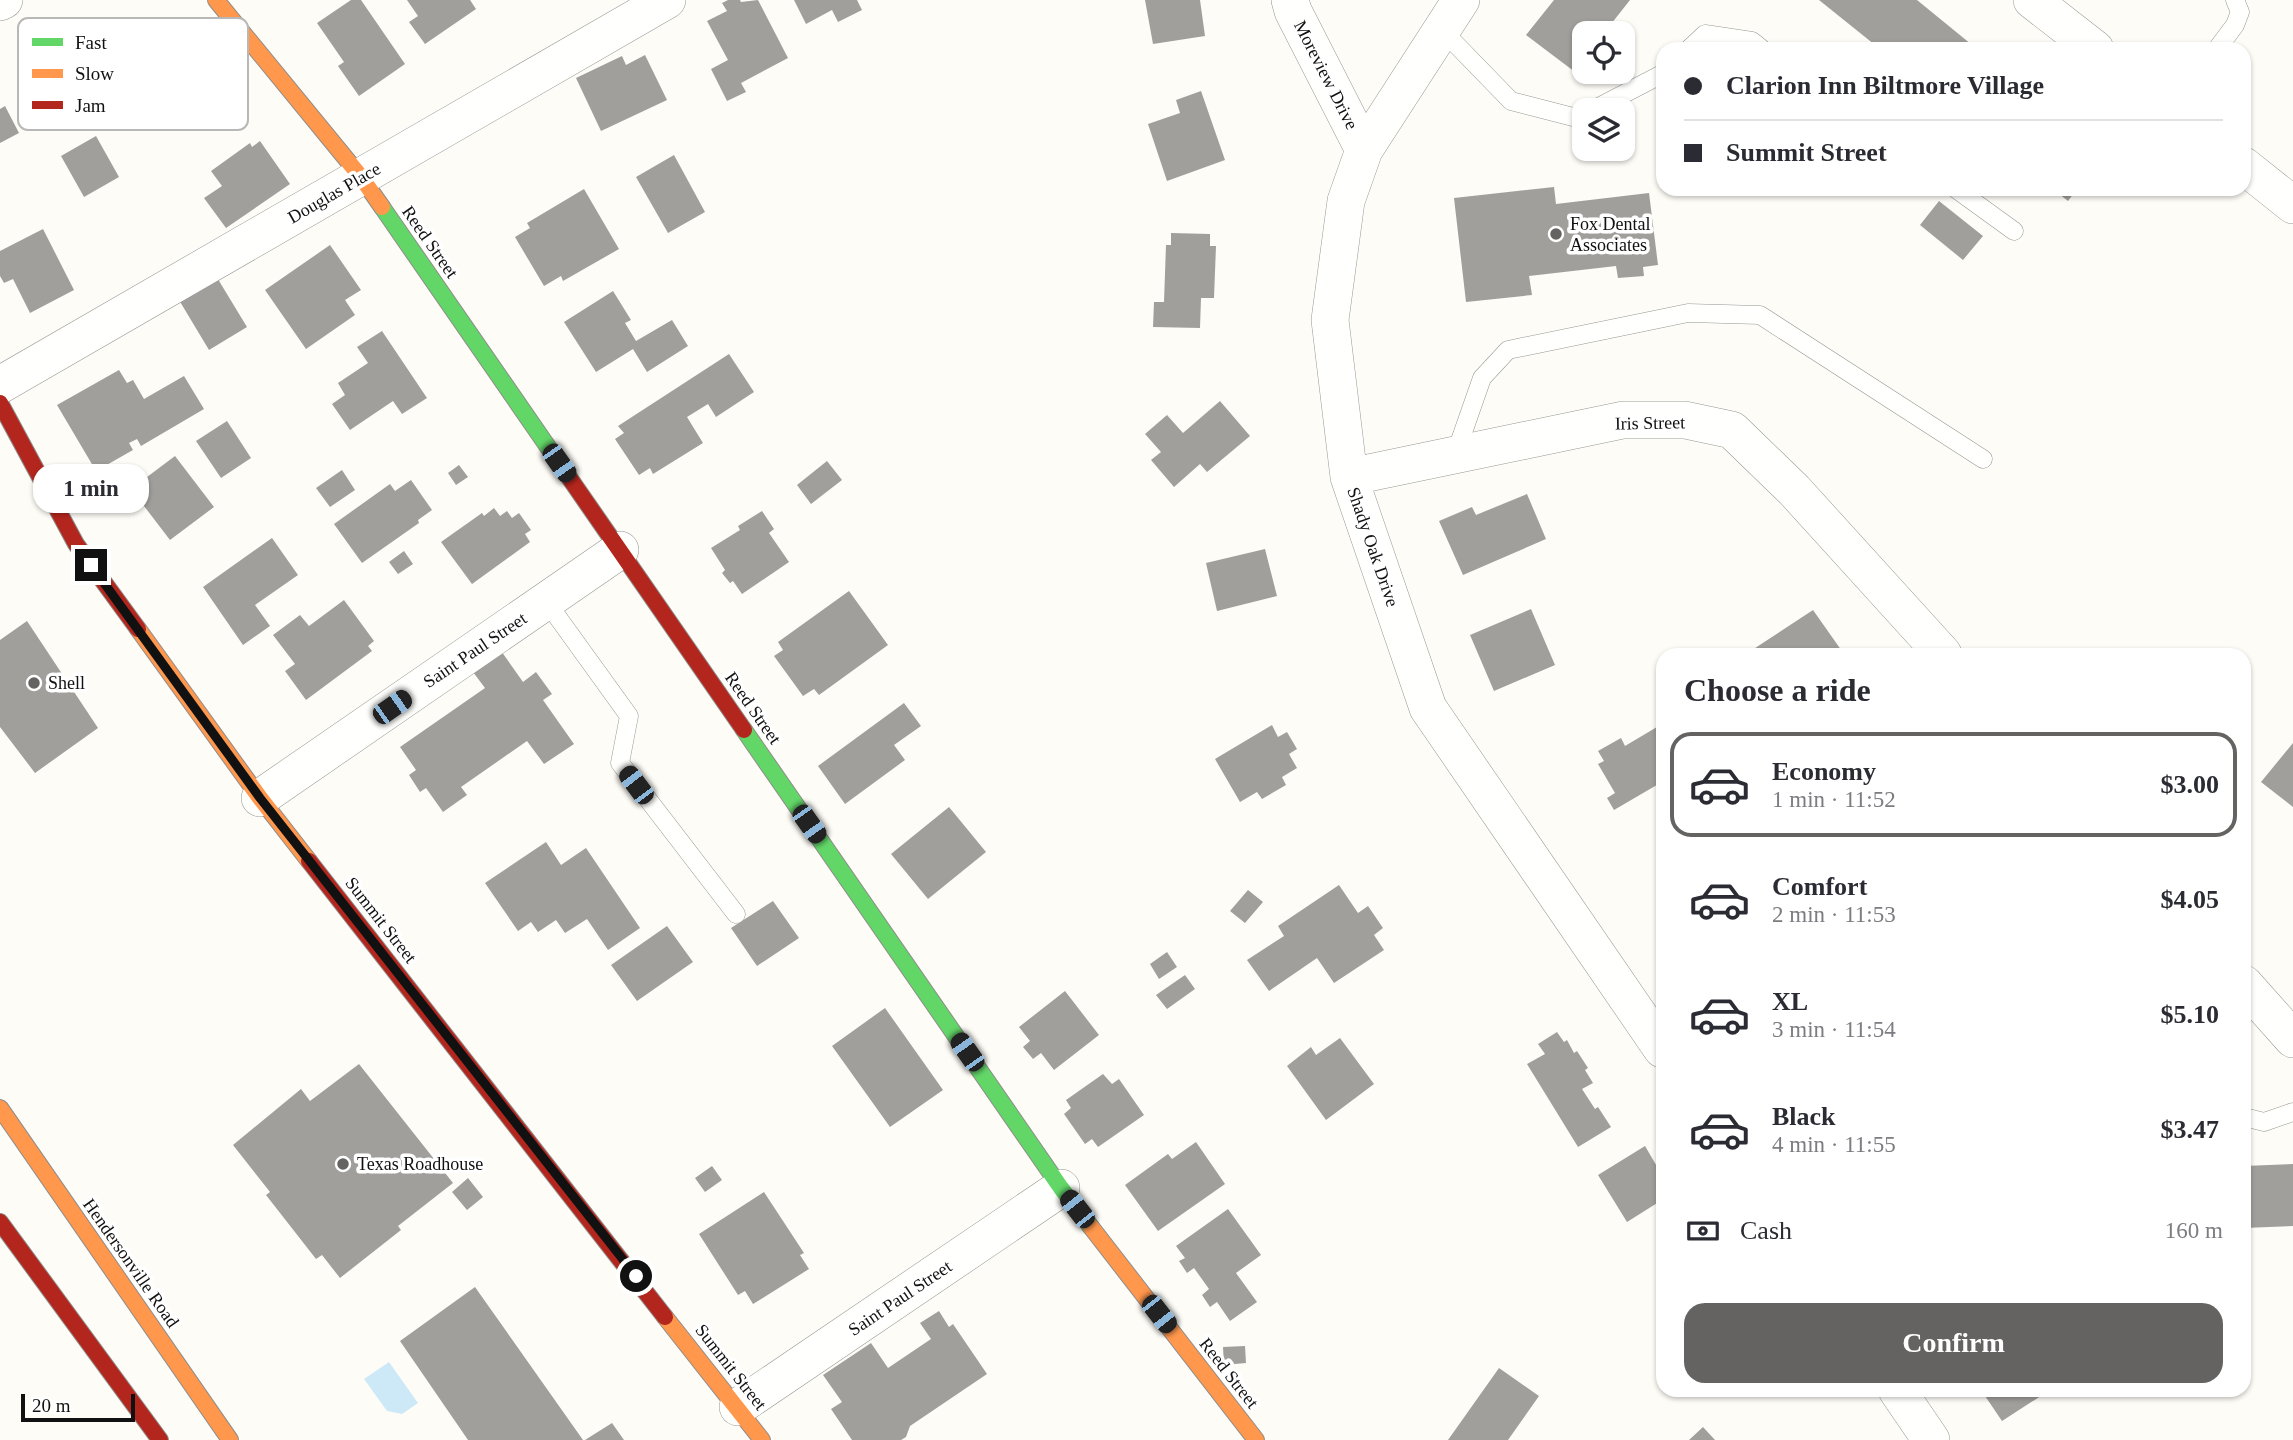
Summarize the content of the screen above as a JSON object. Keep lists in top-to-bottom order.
{
  "streets": {
    "street": [
      "Moreview Drive",
      "Douglas Place",
      "Reed Street",
      "Iris Street",
      "Shady Oak Drive",
      "Saint Paul Street",
      "Summit Street",
      "Hendersonville Road"
    ]
  },
  "crossings": [
    ["Moreview Drive", "Shady Oak Drive"],
    ["Douglas Place", "Reed Street"],
    ["Reed Street", "Saint Paul Street"],
    ["Iris Street", "Shady Oak Drive"],
    ["Saint Paul Street", "Summit Street"]
  ],
  "places": ["Fox Dental Associates", "Shell", "Texas Roadhouse"],
  "legend": ["Fast", "Slow", "Jam"],
  "scale_bar": "20 m",
  "page": {
    "banner": ["Clarion Inn Biltmore Village", "Summit Street"],
    "bubble": "1 min",
    "heading": "Choose a ride",
    "list": [
      {
        "name": "Economy",
        "note": "1 min · 11:52",
        "value": "$3.00"
      },
      {
        "name": "Comfort",
        "note": "2 min · 11:53",
        "value": "$4.05"
      },
      {
        "name": "XL",
        "note": "3 min · 11:54",
        "value": "$5.10"
      },
      {
        "name": "Black",
        "note": "4 min · 11:55",
        "value": "$3.47"
      }
    ],
    "pay": ["Cash", "160 m"],
    "buttons": "Confirm",
    "scale": "20 m"
  }
}
